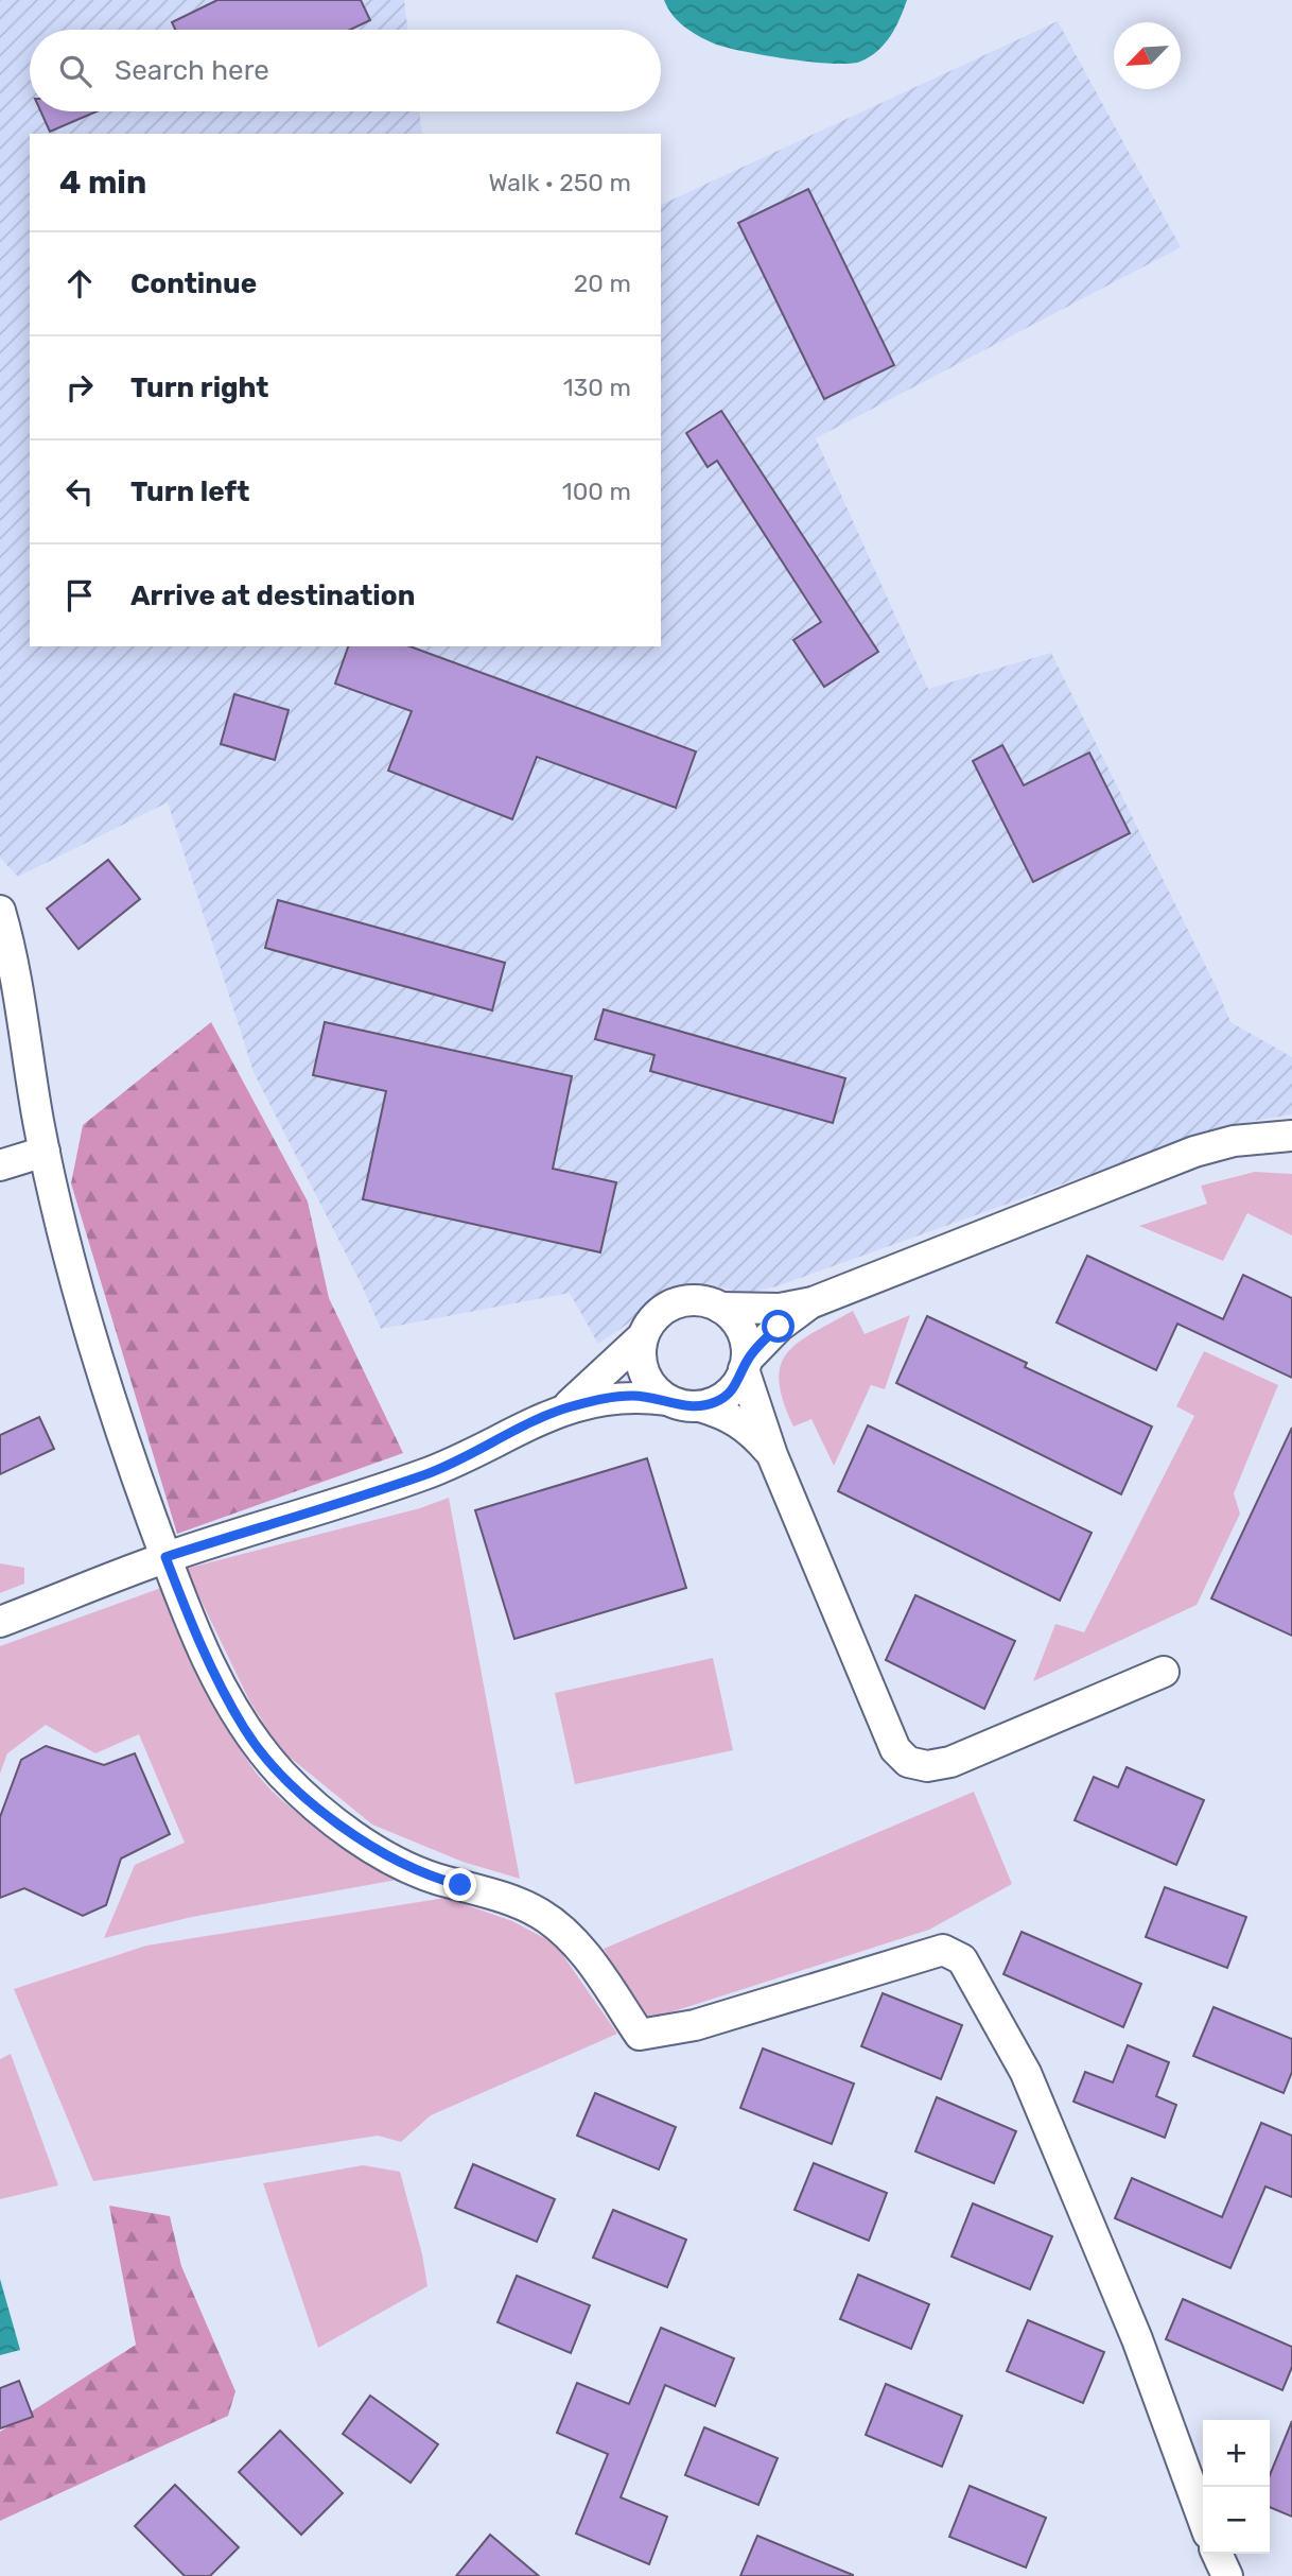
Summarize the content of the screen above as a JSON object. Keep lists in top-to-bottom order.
{
  "north": "bottom left",
  "page": {
    "search": "Search here",
    "heading": ["4 min", "Walk · 250 m"],
    "list": [
      ["Continue", "20 m"],
      ["Turn right", "130 m"],
      ["Turn left", "100 m"],
      "Arrive at destination"
    ],
    "map_buttons": ["+", "−"]
  }
}
